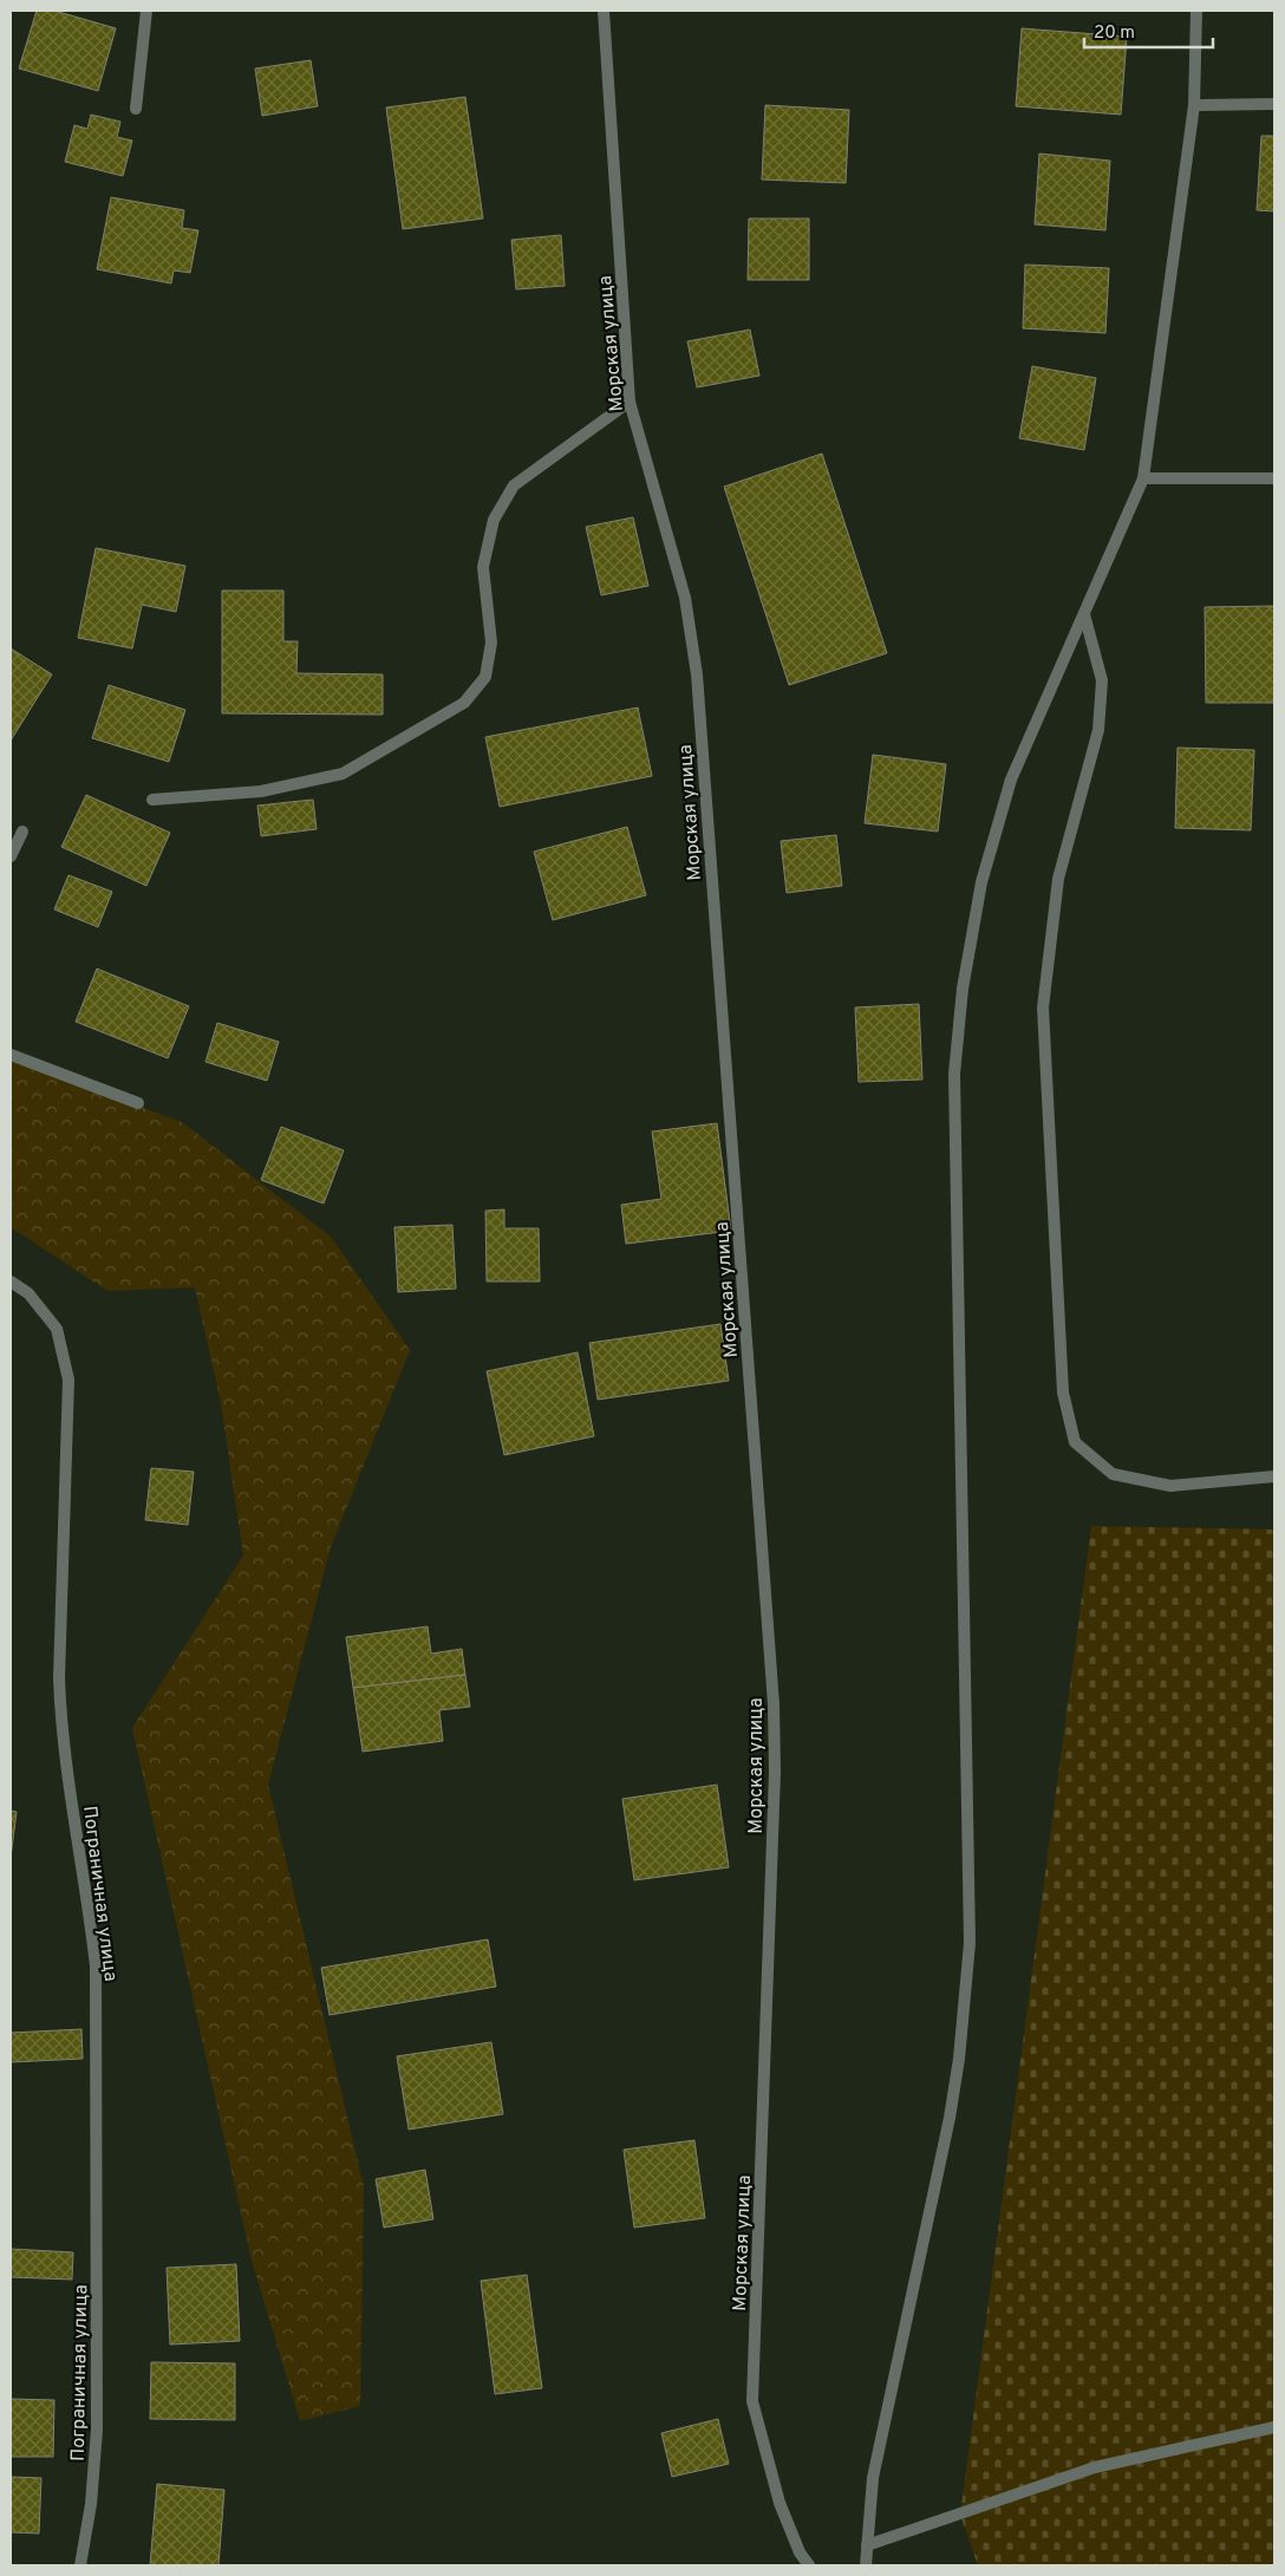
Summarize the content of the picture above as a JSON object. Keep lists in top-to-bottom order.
{
  "streets": {
    "street": ["Морская улица", "Пограничная улица"]
  },
  "scale_bar": "20 m"
}
